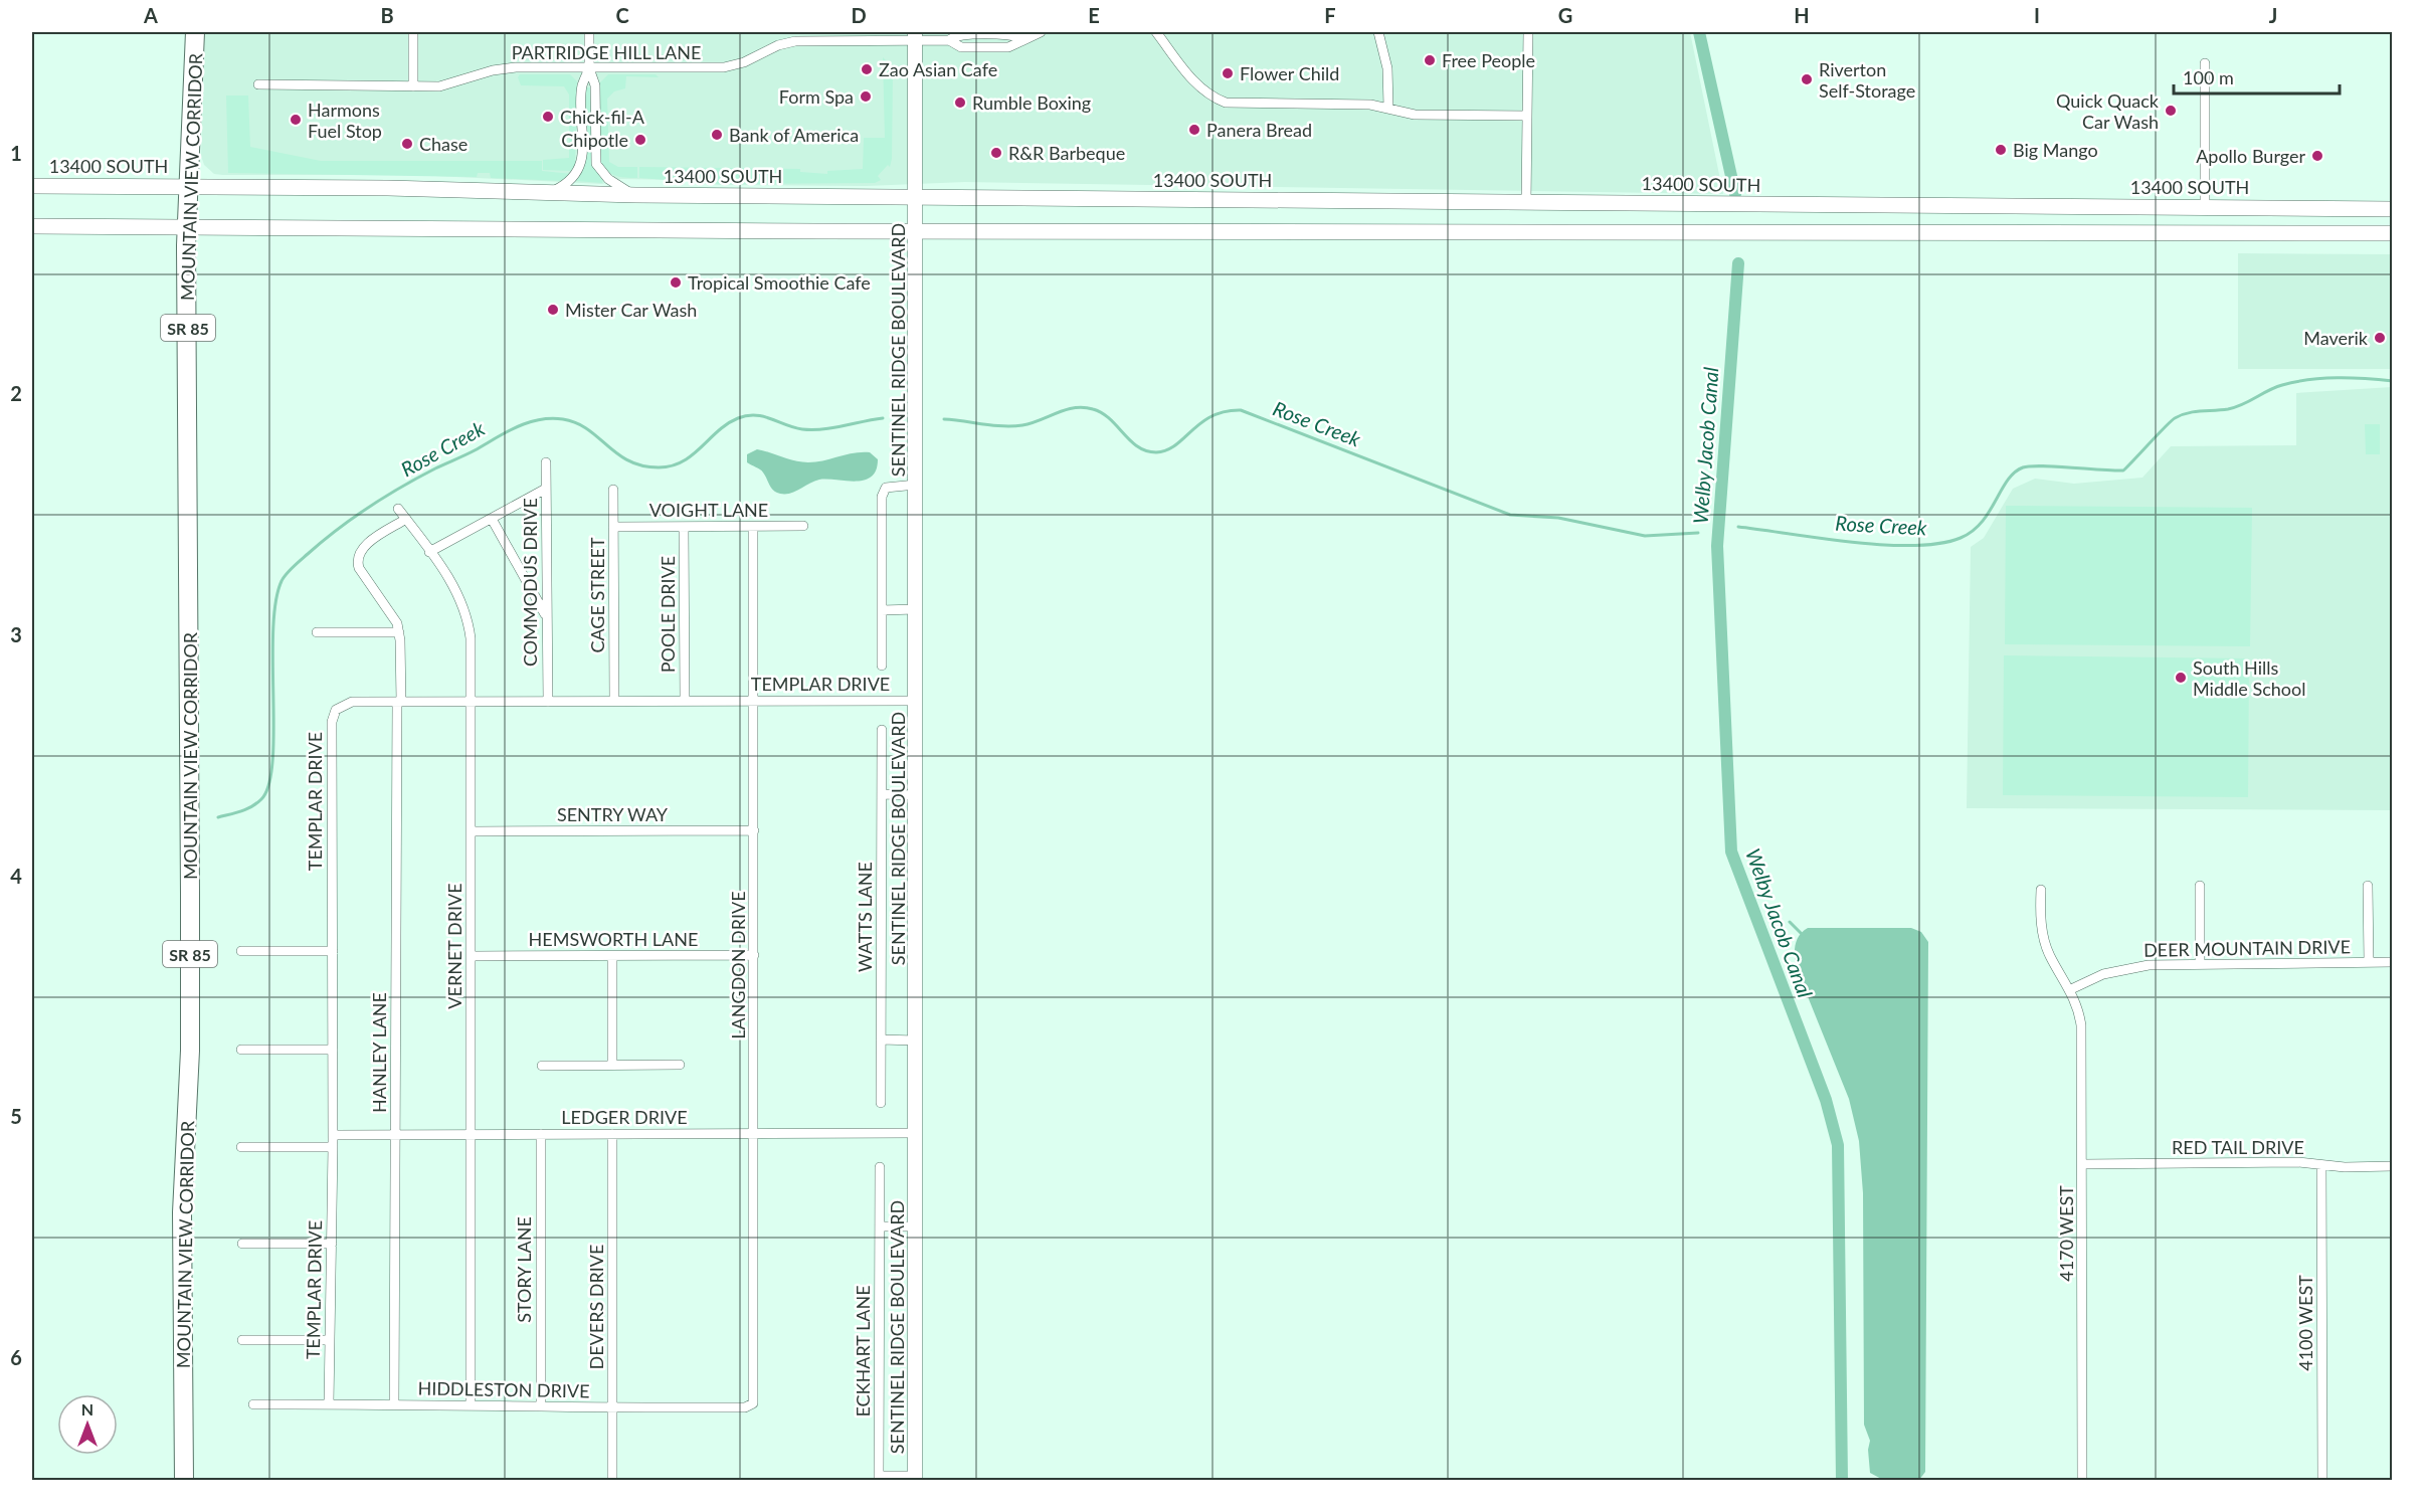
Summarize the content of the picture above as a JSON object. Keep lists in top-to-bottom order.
{
  "streets": {
    "highway": ["MOUNTAIN VIEW CORRIDOR", "SR 85"],
    "main road": ["13400 SOUTH", "SENTINEL RIDGE BOULEVARD"],
    "street": [
      "PARTRIDGE HILL LANE",
      "VOIGHT LANE",
      "COMMODUS DRIVE",
      "CAGE STREET",
      "POOLE DRIVE",
      "TEMPLAR DRIVE",
      "SENTRY WAY",
      "WATTS LANE",
      "HEMSWORTH LANE",
      "VERNET DRIVE",
      "DEER MOUNTAIN DRIVE",
      "LANGDON DRIVE",
      "HANLEY LANE",
      "LEDGER DRIVE",
      "RED TAIL DRIVE",
      "4170 WEST",
      "STORY LANE",
      "DEVERS DRIVE",
      "4100 WEST",
      "ECKHART LANE",
      "HIDDLESTON DRIVE"
    ]
  },
  "crossings": [
    ["PARTRIDGE HILL LANE", "SENTINEL RIDGE BOULEVARD"],
    ["13400 SOUTH", "MOUNTAIN VIEW CORRIDOR"],
    ["13400 SOUTH", "SENTINEL RIDGE BOULEVARD"],
    ["SENTINEL RIDGE BOULEVARD", "TEMPLAR DRIVE"],
    ["SENTINEL RIDGE BOULEVARD", "LEDGER DRIVE"],
    ["SENTINEL RIDGE BOULEVARD", "ECKHART LANE"],
    ["VOIGHT LANE", "CAGE STREET"],
    ["VOIGHT LANE", "POOLE DRIVE"],
    ["VOIGHT LANE", "LANGDON DRIVE"],
    ["COMMODUS DRIVE", "TEMPLAR DRIVE"],
    ["CAGE STREET", "TEMPLAR DRIVE"],
    ["POOLE DRIVE", "TEMPLAR DRIVE"],
    ["TEMPLAR DRIVE", "VERNET DRIVE"],
    ["TEMPLAR DRIVE", "LANGDON DRIVE"],
    ["TEMPLAR DRIVE", "HANLEY LANE"],
    ["TEMPLAR DRIVE", "LEDGER DRIVE"],
    ["TEMPLAR DRIVE", "HIDDLESTON DRIVE"],
    ["SENTRY WAY", "VERNET DRIVE"],
    ["SENTRY WAY", "LANGDON DRIVE"],
    ["HEMSWORTH LANE", "VERNET DRIVE"],
    ["HEMSWORTH LANE", "LANGDON DRIVE"],
    ["VERNET DRIVE", "HANLEY LANE"],
    ["VERNET DRIVE", "LEDGER DRIVE"],
    ["VERNET DRIVE", "HIDDLESTON DRIVE"],
    ["DEER MOUNTAIN DRIVE", "4170 WEST"],
    ["LANGDON DRIVE", "LEDGER DRIVE"],
    ["LANGDON DRIVE", "HIDDLESTON DRIVE"],
    ["HANLEY LANE", "LEDGER DRIVE"],
    ["HANLEY LANE", "HIDDLESTON DRIVE"],
    ["LEDGER DRIVE", "STORY LANE"],
    ["LEDGER DRIVE", "DEVERS DRIVE"],
    ["RED TAIL DRIVE", "4170 WEST"],
    ["RED TAIL DRIVE", "4100 WEST"],
    ["STORY LANE", "HIDDLESTON DRIVE"],
    ["DEVERS DRIVE", "HIDDLESTON DRIVE"]
  ],
  "water": ["Rose Creek", "Welby Jacob Canal"],
  "places": [
    "Free People",
    "Zao Asian Cafe",
    "Flower Child",
    "Riverton Self-Storage",
    "Form Spa",
    "Rumble Boxing",
    "Quick Quack Car Wash",
    "Chick-fil-A",
    "Harmons Fuel Stop",
    "Panera Bread",
    "Bank of America",
    "Chipotle",
    "Chase",
    "Big Mango",
    "R&R Barbeque",
    "Apollo Burger",
    "Tropical Smoothie Cafe",
    "Mister Car Wash",
    "Maverik",
    "South Hills Middle School"
  ],
  "scale_bar": "100 m",
  "north": "top",
  "grid": {
    "columns": [
      "A",
      "B",
      "C",
      "D",
      "E",
      "F",
      "G",
      "H",
      "I",
      "J"
    ],
    "rows": [
      "1",
      "2",
      "3",
      "4",
      "5",
      "6"
    ]
  }
}
